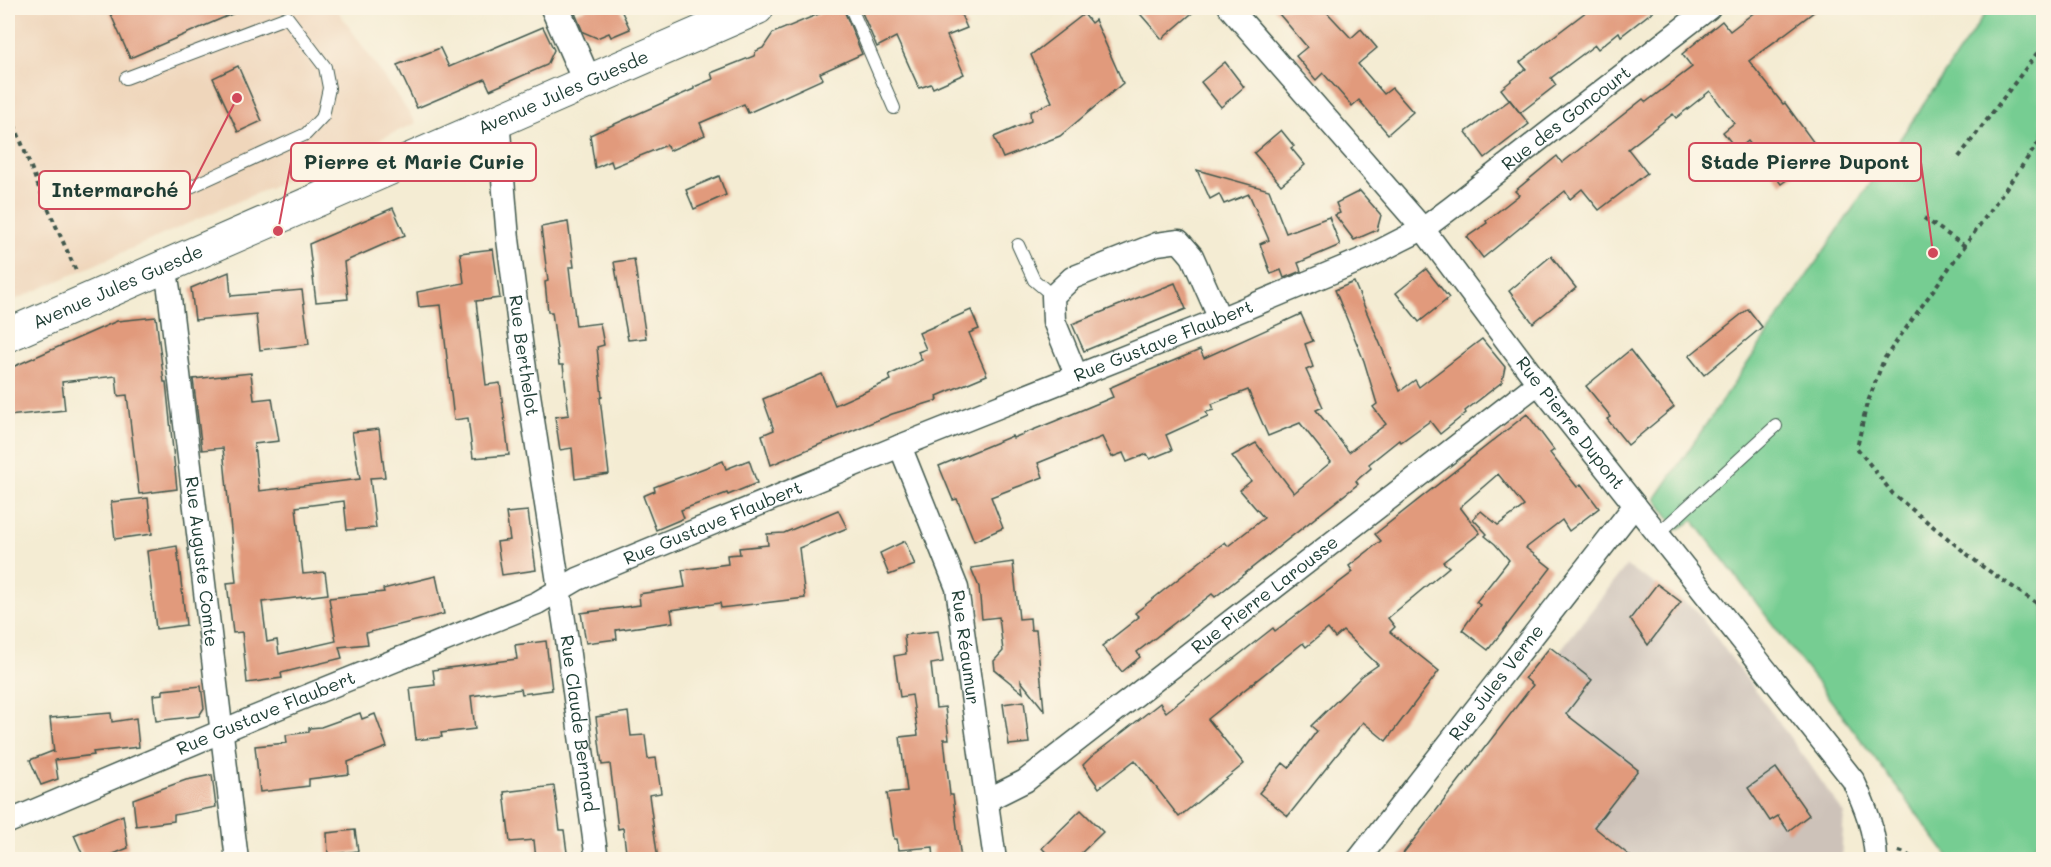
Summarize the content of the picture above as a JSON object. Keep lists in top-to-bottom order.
{
  "streets": {
    "main road": ["Avenue Jules Guesde"],
    "street": [
      "Rue des Goncourt",
      "Rue Gustave Flaubert",
      "Rue Berthelot",
      "Rue Pierre Dupont",
      "Rue Auguste Comte",
      "Rue Pierre Larousse",
      "Rue Réaumur",
      "Rue Jules Verne",
      "Rue Claude Bernard"
    ]
  },
  "crossings": [
    ["Avenue Jules Guesde", "Rue Berthelot"],
    ["Avenue Jules Guesde", "Rue Auguste Comte"],
    ["Rue des Goncourt", "Rue Gustave Flaubert"],
    ["Rue des Goncourt", "Rue Pierre Dupont"],
    ["Rue Gustave Flaubert", "Rue Berthelot"],
    ["Rue Gustave Flaubert", "Rue Pierre Dupont"],
    ["Rue Gustave Flaubert", "Rue Auguste Comte"],
    ["Rue Gustave Flaubert", "Rue Réaumur"],
    ["Rue Gustave Flaubert", "Rue Claude Bernard"],
    ["Rue Berthelot", "Rue Claude Bernard"],
    ["Rue Pierre Dupont", "Rue Pierre Larousse"],
    ["Rue Pierre Dupont", "Rue Jules Verne"],
    ["Rue Pierre Larousse", "Rue Réaumur"]
  ],
  "places": ["Intermarché", "Pierre et Marie Curie", "Stade Pierre Dupont"]
}
